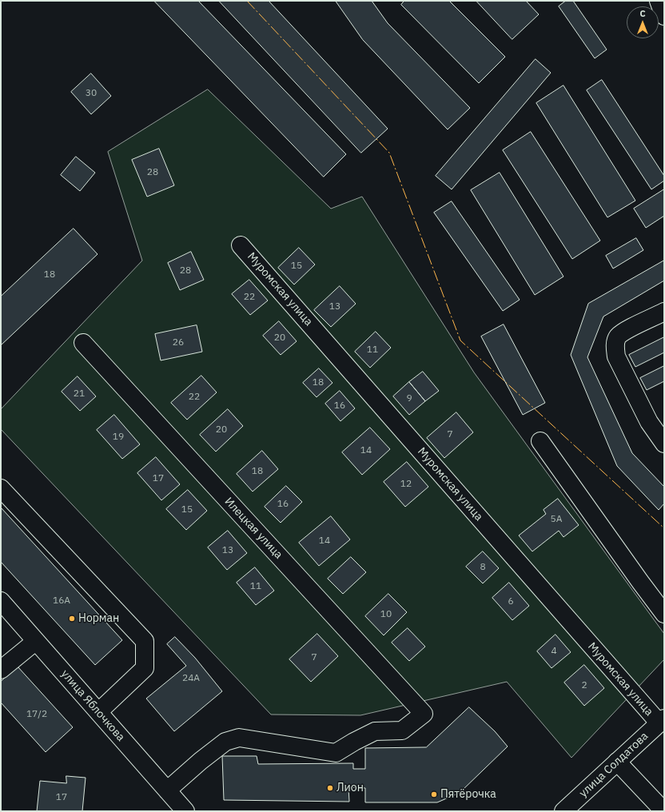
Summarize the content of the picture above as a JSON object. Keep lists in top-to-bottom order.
{
  "streets": {
    "street": [
      "Муромская улица",
      "Илецкая улица",
      "улица Яблочкова",
      "улица Солдатова"
    ]
  },
  "crossings": [
    ["Муромская улица", "улица Солдатова"],
    ["Илецкая улица", "улица Яблочкова"]
  ],
  "places": ["Норман", "Лион", "Пятёрочка"],
  "house_numbers": [
    "30",
    "28",
    "15",
    "28",
    "18",
    "22",
    "13",
    "20",
    "26",
    "11",
    "18",
    "21",
    "22",
    "9",
    "16",
    "20",
    "7",
    "19",
    "14",
    "18",
    "17",
    "12",
    "16",
    "15",
    "5А",
    "14",
    "13",
    "8",
    "11",
    "16А",
    "6",
    "10",
    "4",
    "7",
    "24А",
    "2",
    "17/2",
    "17"
  ],
  "north": "top"
}
